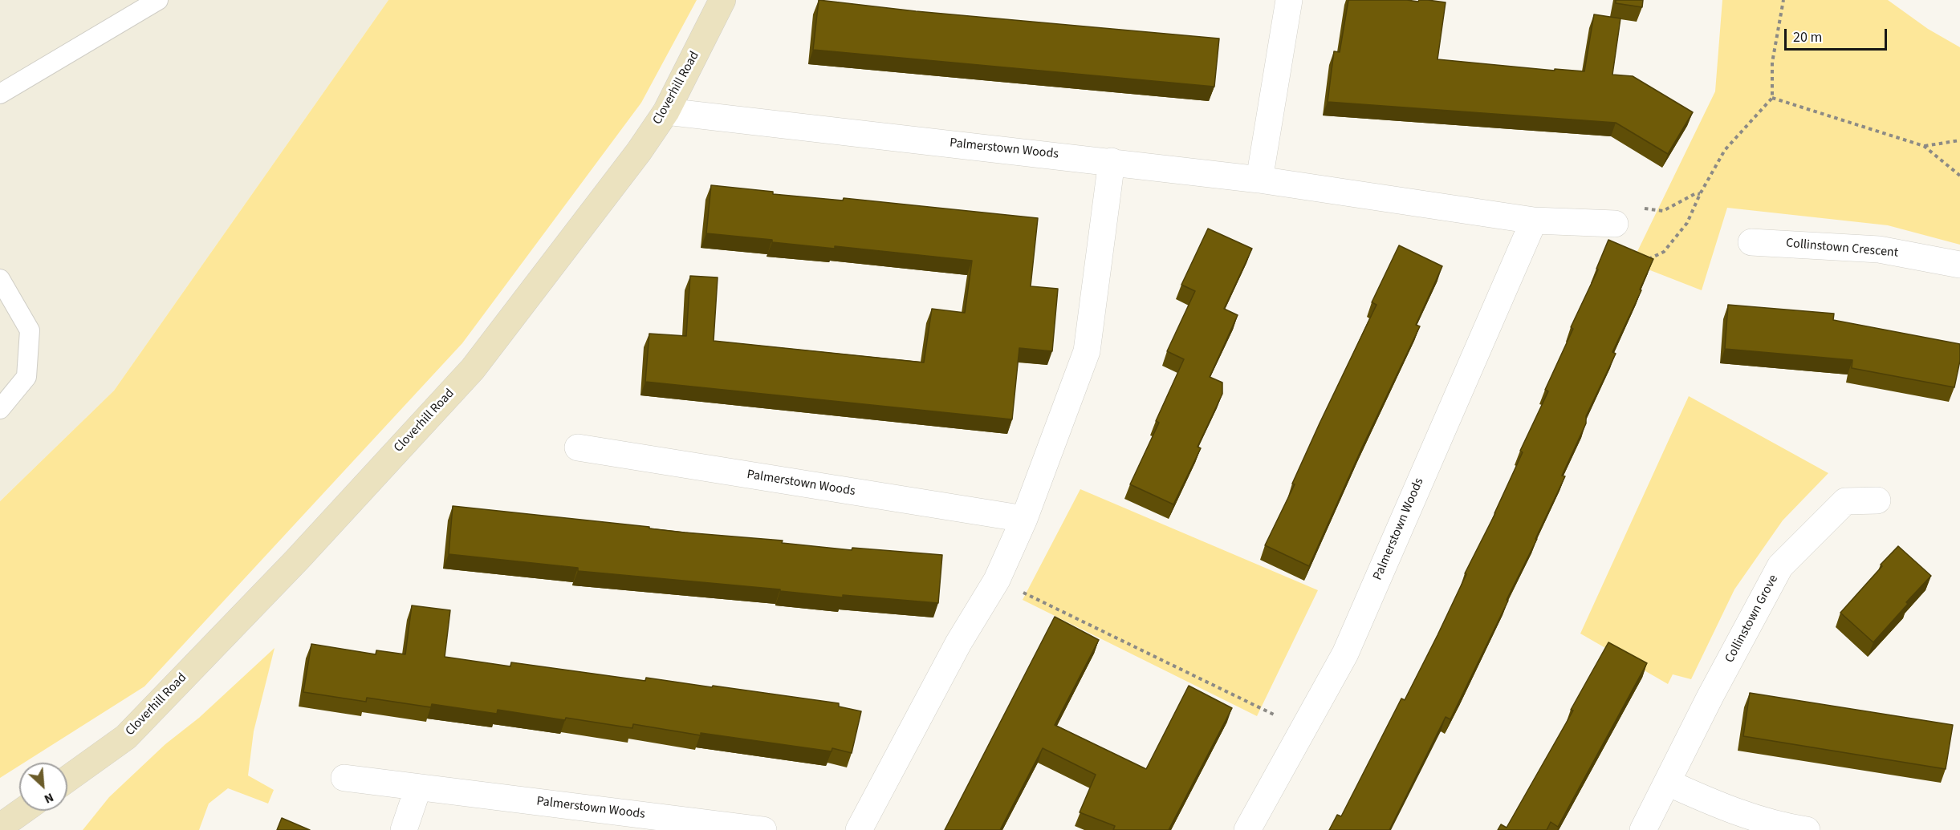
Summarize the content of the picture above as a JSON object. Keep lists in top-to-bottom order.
{
  "streets": {
    "street": [
      "Cloverhill Road",
      "Palmerstown Woods",
      "Collinstown Crescent",
      "Collinstown Grove"
    ]
  },
  "crossings": [
    ["Cloverhill Road", "Palmerstown Woods"]
  ],
  "scale_bar": "20 m",
  "north": "bottom right"
}
